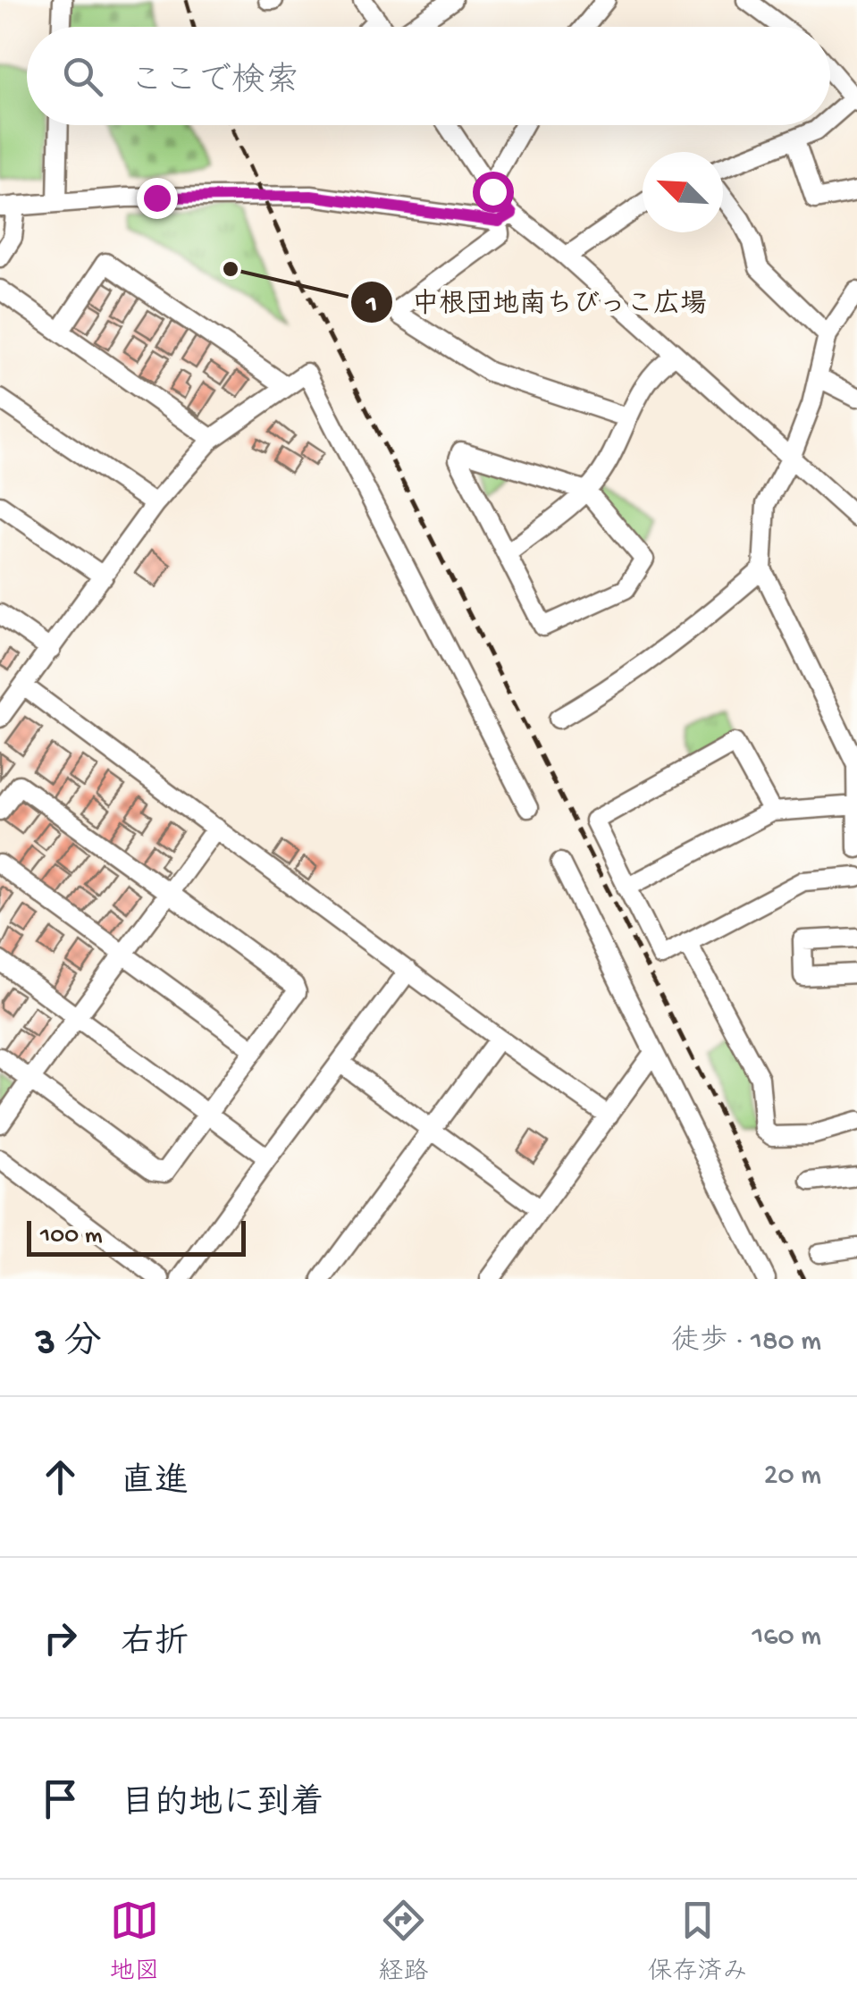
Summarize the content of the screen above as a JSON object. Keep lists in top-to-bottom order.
{
  "places": ["中根団地南ちびっこ広場"],
  "scale_bar": "100 m",
  "north": "top left",
  "page": {
    "search": "ここで検索",
    "scale": "100 m",
    "heading": ["3 分", "徒歩 · 180 m"],
    "list": [
      ["直進", "20 m"],
      ["右折", "160 m"],
      "目的地に到着"
    ],
    "nav": ["地図", "経路", "保存済み"]
  }
}
